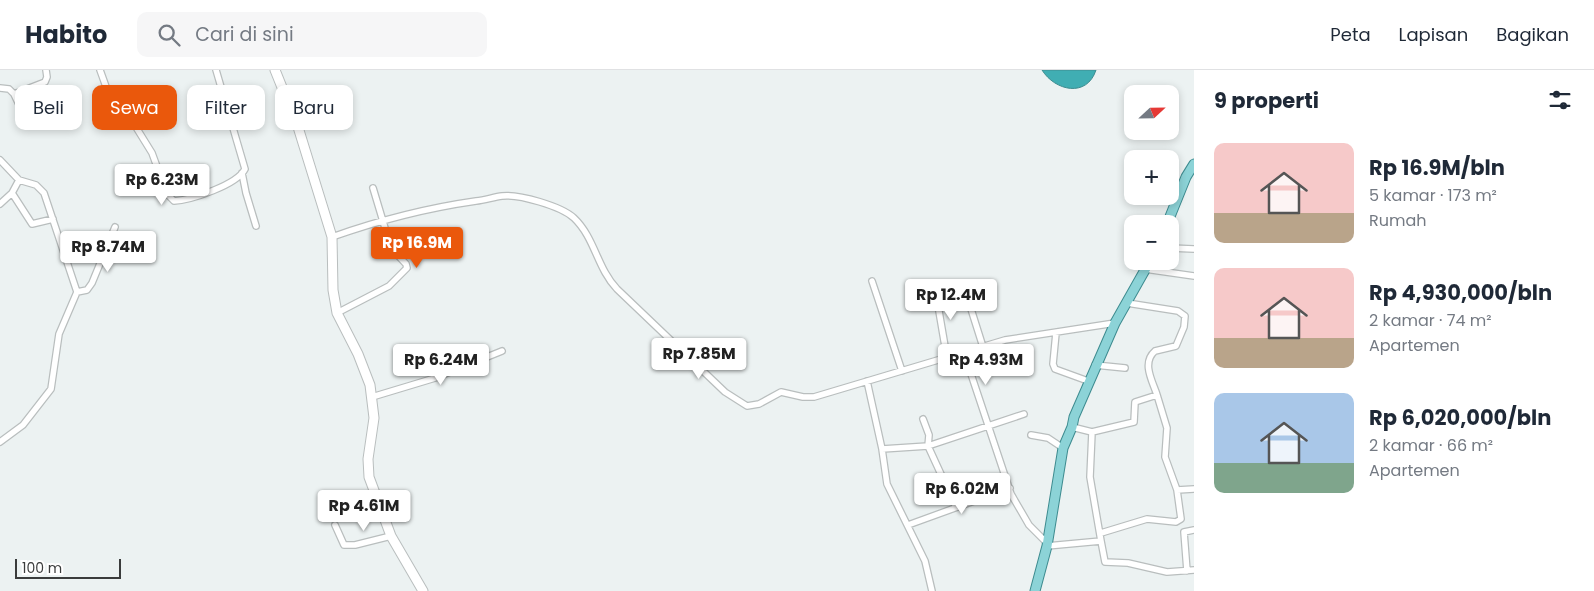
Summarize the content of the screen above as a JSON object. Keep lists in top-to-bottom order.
{
  "scale_bar": "100 m",
  "north": "right",
  "page": {
    "header": "Habito",
    "search": "Cari di sini",
    "nav": ["Peta", "Lapisan", "Bagikan"],
    "heading": "9 properti",
    "map_buttons": ["+", "−"],
    "chip": [
      "Beli",
      "Sewa",
      "Filter",
      "Baru"
    ],
    "list": [
      {
        "name": "Rp 16.9M/bln",
        "note": "5 kamar · 173 m² · Rumah"
      },
      {
        "name": "Rp 4,930,000/bln",
        "note": "2 kamar · 74 m² · Apartemen"
      },
      {
        "name": "Rp 6,020,000/bln",
        "note": "2 kamar · 66 m² · Apartemen"
      }
    ],
    "price": [
      "Rp 6.23M",
      "Rp 16.9M",
      "Rp 8.74M",
      "Rp 12.4M",
      "Rp 7.85M",
      "Rp 6.24M",
      "Rp 4.93M",
      "Rp 6.02M",
      "Rp 4.61M"
    ],
    "scale": "100 m"
  }
}
